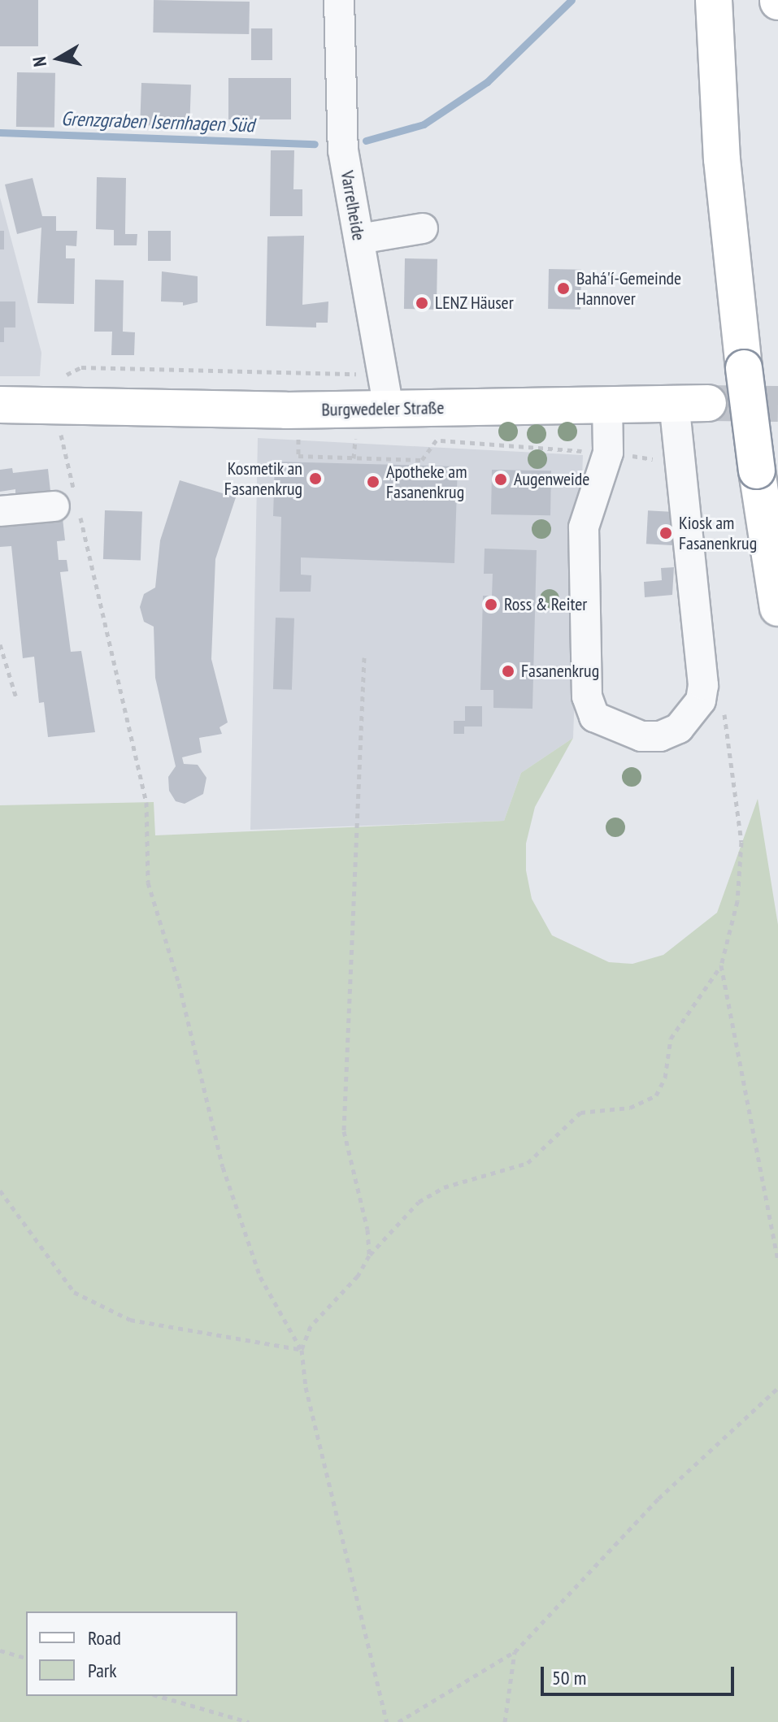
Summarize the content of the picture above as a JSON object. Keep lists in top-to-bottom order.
{
  "streets": {
    "main road": ["Burgwedeler Straße"],
    "street": ["Varrelheide"]
  },
  "crossings": [
    ["Varrelheide", "Burgwedeler Straße"]
  ],
  "water": ["Grenzgraben Isernhagen Süd"],
  "places": [
    "Bahá'í-Gemeinde Hannover",
    "LENZ Häuser",
    "Kosmetik an Fasanenkrug",
    "Augenweide",
    "Apotheke am Fasanenkrug",
    "Kiosk am Fasanenkrug",
    "Ross & Reiter",
    "Fasanenkrug"
  ],
  "legend": ["Road", "Park"],
  "scale_bar": "50 m",
  "north": "left"
}
